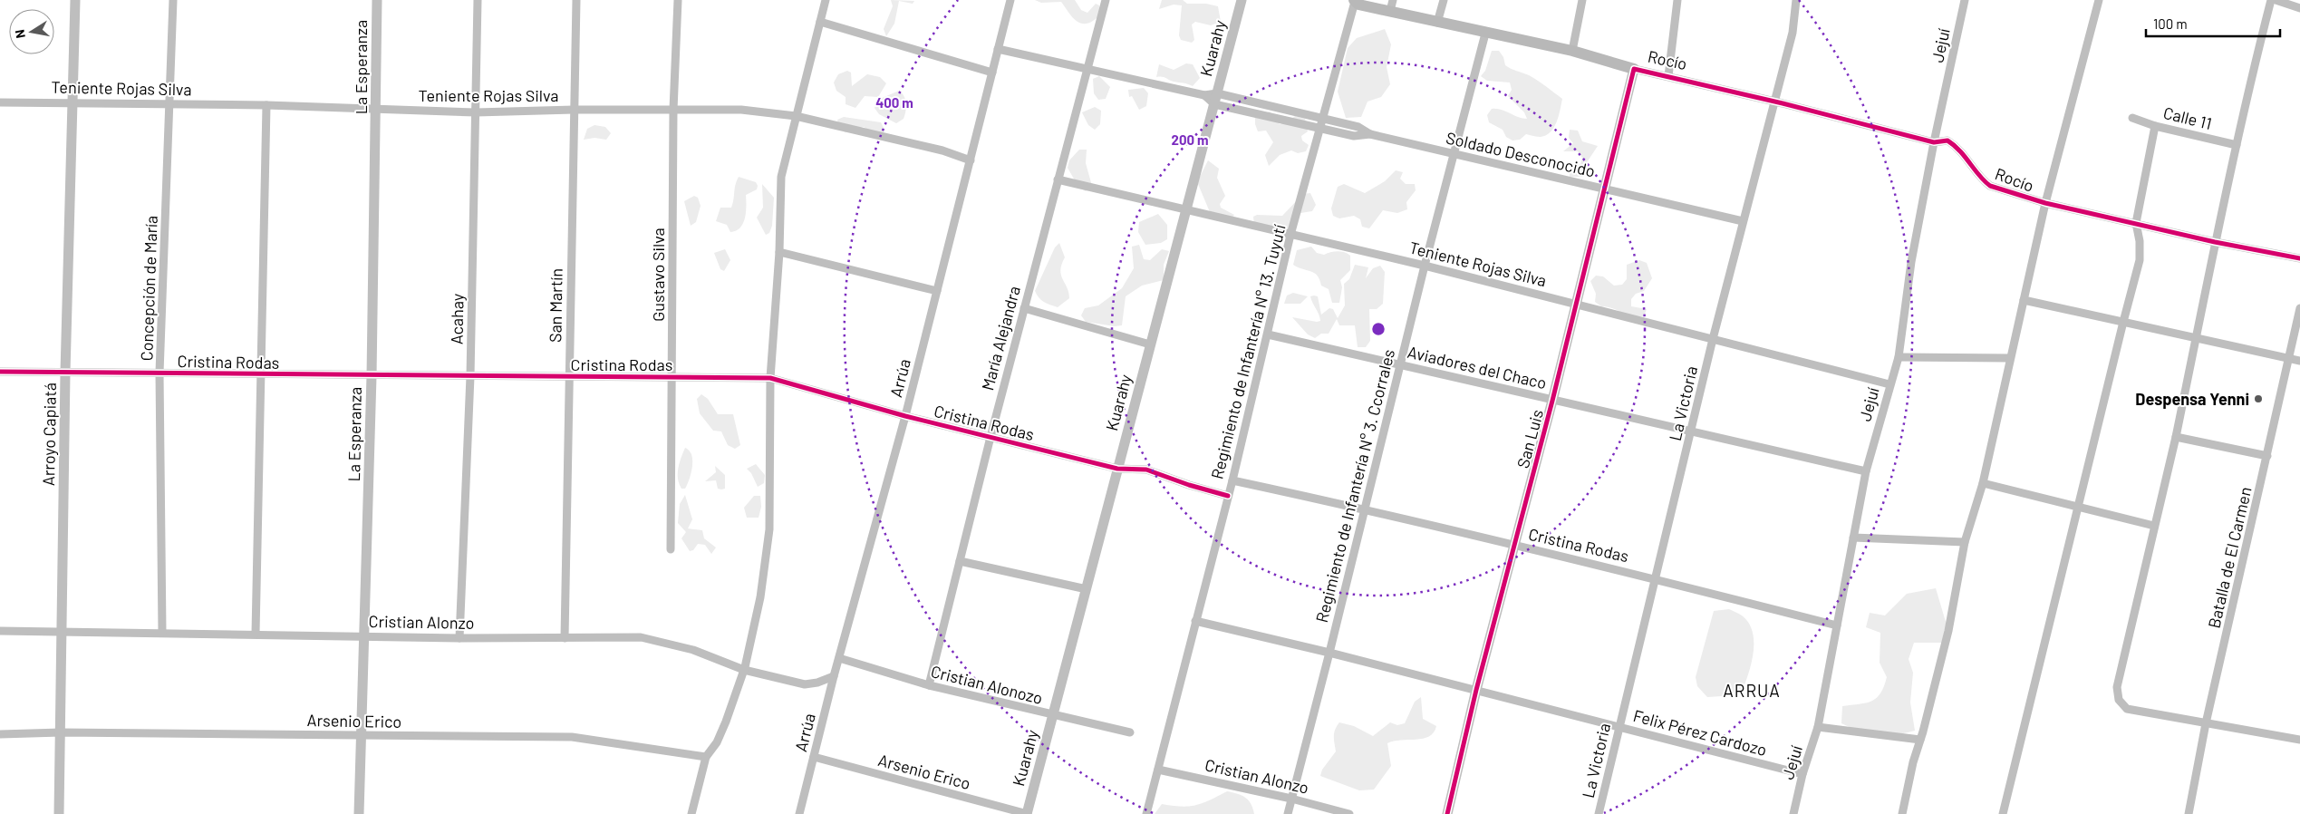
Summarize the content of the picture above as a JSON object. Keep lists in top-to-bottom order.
{
  "streets": {
    "main road": ["Rocío"],
    "street": [
      "Jejuí",
      "Kuarahy",
      "La Esperanza",
      "Teniente Rojas Silva",
      "Calle 11",
      "Soldado Desconocido",
      "Gustavo Silva",
      "Concepción de María",
      "San Martín",
      "Acahay",
      "María Alejandra",
      "Regimiento de Infantería N° 13. Tuyutí",
      "Cristina Rodas",
      "Aviadores del Chaco",
      "Arrúa",
      "La Victoria",
      "Arroyo Capiatá",
      "San Luis",
      "Regimiento de Infantería N° 3. Ccorrales",
      "Batalla de El Carmen",
      "Cristian Alonzo",
      "Cristian Alonozo",
      "Arsenio Erico",
      "Felix Pérez Cardozo"
    ]
  },
  "crossings": [
    ["Jejuí", "Rocío"],
    ["Jejuí", "Teniente Rojas Silva"],
    ["Jejuí", "Cristina Rodas"],
    ["Jejuí", "Aviadores del Chaco"],
    ["Jejuí", "Felix Pérez Cardozo"],
    ["Kuarahy", "Teniente Rojas Silva"],
    ["Kuarahy", "Soldado Desconocido"],
    ["Kuarahy", "Cristina Rodas"],
    ["Kuarahy", "Cristian Alonozo"],
    ["Kuarahy", "Arsenio Erico"],
    ["Rocío", "Regimiento de Infantería N° 13. Tuyutí"],
    ["Rocío", "La Victoria"],
    ["Rocío", "San Luis"],
    ["Rocío", "Regimiento de Infantería N° 3. Ccorrales"],
    ["La Esperanza", "Teniente Rojas Silva"],
    ["La Esperanza", "Cristina Rodas"],
    ["La Esperanza", "Cristian Alonzo"],
    ["La Esperanza", "Arsenio Erico"],
    ["Teniente Rojas Silva", "Gustavo Silva"],
    ["Teniente Rojas Silva", "Concepción de María"],
    ["Teniente Rojas Silva", "San Martín"],
    ["Teniente Rojas Silva", "Acahay"],
    ["Teniente Rojas Silva", "María Alejandra"],
    ["Teniente Rojas Silva", "Regimiento de Infantería N° 13. Tuyutí"],
    ["Teniente Rojas Silva", "Arrúa"],
    ["Teniente Rojas Silva", "La Victoria"],
    ["Teniente Rojas Silva", "Arroyo Capiatá"],
    ["Teniente Rojas Silva", "San Luis"],
    ["Teniente Rojas Silva", "Regimiento de Infantería N° 3. Ccorrales"],
    ["Soldado Desconocido", "María Alejandra"],
    ["Soldado Desconocido", "Regimiento de Infantería N° 13. Tuyutí"],
    ["Soldado Desconocido", "Arrúa"],
    ["Soldado Desconocido", "La Victoria"],
    ["Soldado Desconocido", "San Luis"],
    ["Soldado Desconocido", "Regimiento de Infantería N° 3. Ccorrales"],
    ["Gustavo Silva", "Cristina Rodas"],
    ["Concepción de María", "Cristina Rodas"],
    ["Concepción de María", "Cristian Alonzo"],
    ["San Martín", "Cristina Rodas"],
    ["San Martín", "Cristian Alonzo"],
    ["Acahay", "Cristina Rodas"],
    ["Acahay", "Cristian Alonzo"],
    ["María Alejandra", "Cristina Rodas"],
    ["María Alejandra", "Cristian Alonozo"],
    ["Regimiento de Infantería N° 13. Tuyutí", "Cristina Rodas"],
    ["Regimiento de Infantería N° 13. Tuyutí", "Aviadores del Chaco"],
    ["Regimiento de Infantería N° 13. Tuyutí", "Cristian Alonzo"],
    ["Regimiento de Infantería N° 13. Tuyutí", "Felix Pérez Cardozo"],
    ["Cristina Rodas", "Arrúa"],
    ["Cristina Rodas", "La Victoria"],
    ["Cristina Rodas", "Arroyo Capiatá"],
    ["Cristina Rodas", "San Luis"],
    ["Cristina Rodas", "Regimiento de Infantería N° 3. Ccorrales"],
    ["Aviadores del Chaco", "La Victoria"],
    ["Aviadores del Chaco", "San Luis"],
    ["Aviadores del Chaco", "Regimiento de Infantería N° 3. Ccorrales"],
    ["Arrúa", "Cristian Alonzo"],
    ["Arrúa", "Cristian Alonozo"],
    ["Arrúa", "Arsenio Erico"],
    ["La Victoria", "Felix Pérez Cardozo"],
    ["Arroyo Capiatá", "Cristian Alonzo"],
    ["Arroyo Capiatá", "Arsenio Erico"],
    ["San Luis", "Felix Pérez Cardozo"],
    ["Regimiento de Infantería N° 3. Ccorrales", "Cristian Alonzo"],
    ["Regimiento de Infantería N° 3. Ccorrales", "Felix Pérez Cardozo"]
  ],
  "districts": ["ARRUA"],
  "places": ["Despensa Yenni"],
  "scale_bar": "100 m",
  "north": "left",
  "rings": ["400 m", "200 m"]
}
